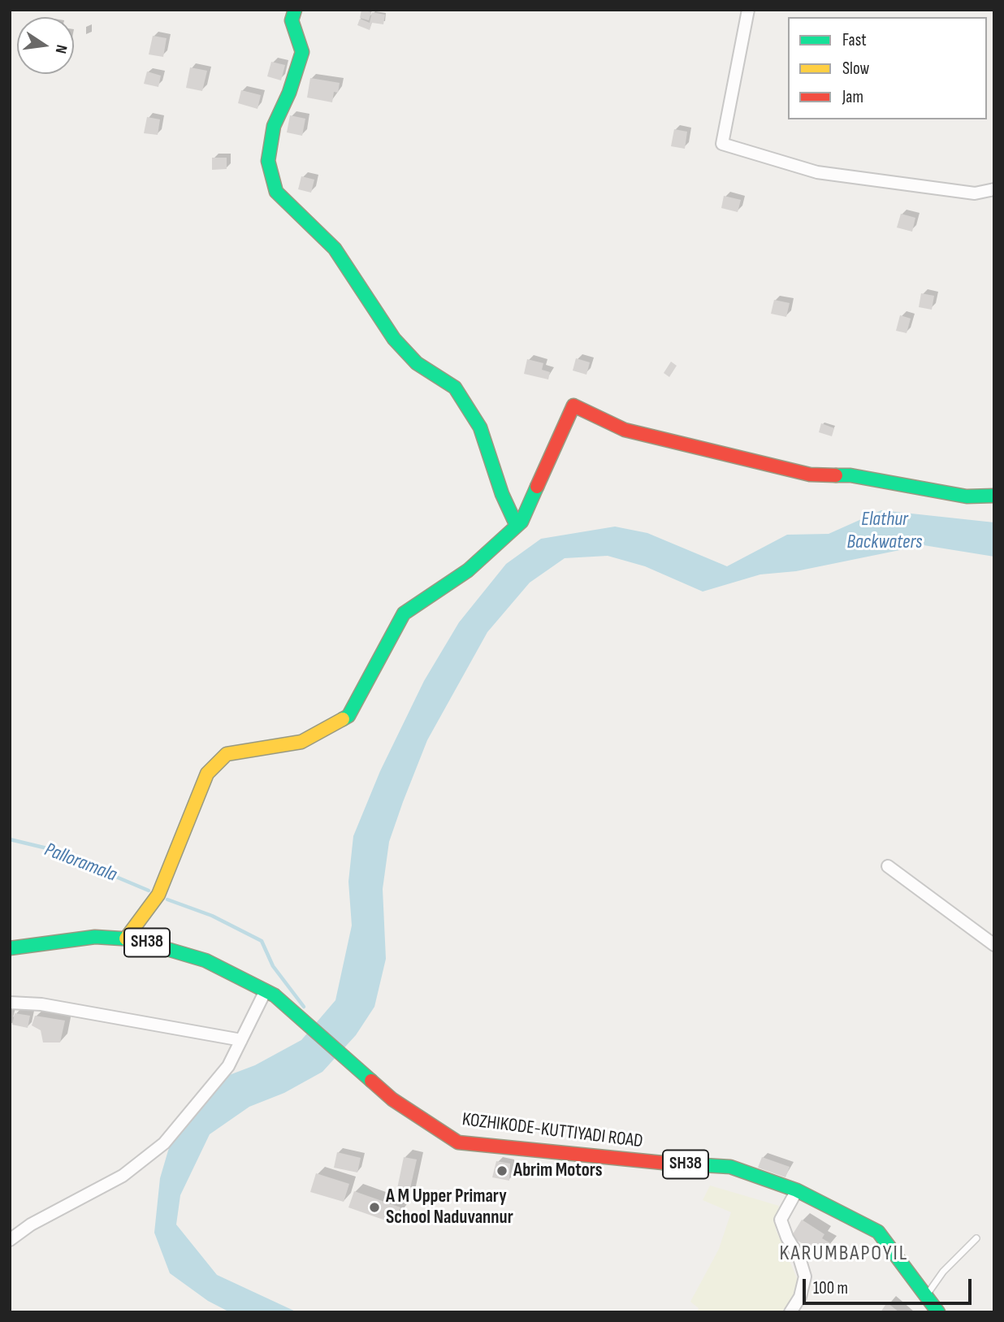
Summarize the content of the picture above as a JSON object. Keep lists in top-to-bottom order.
{
  "streets": {
    "street": ["SH38", "KOZHIKODE-KUTTIYADI ROAD"]
  },
  "crossings": [
    ["SH38", "KOZHIKODE-KUTTIYADI ROAD"]
  ],
  "districts": ["KARUMBAPOYIL"],
  "water": ["Elathur Backwaters", "Palloramala"],
  "places": ["Abrim Motors", "A M Upper Primary School Naduvannur"],
  "legend": ["Fast", "Slow", "Jam"],
  "scale_bar": "100 m",
  "north": "right"
}
